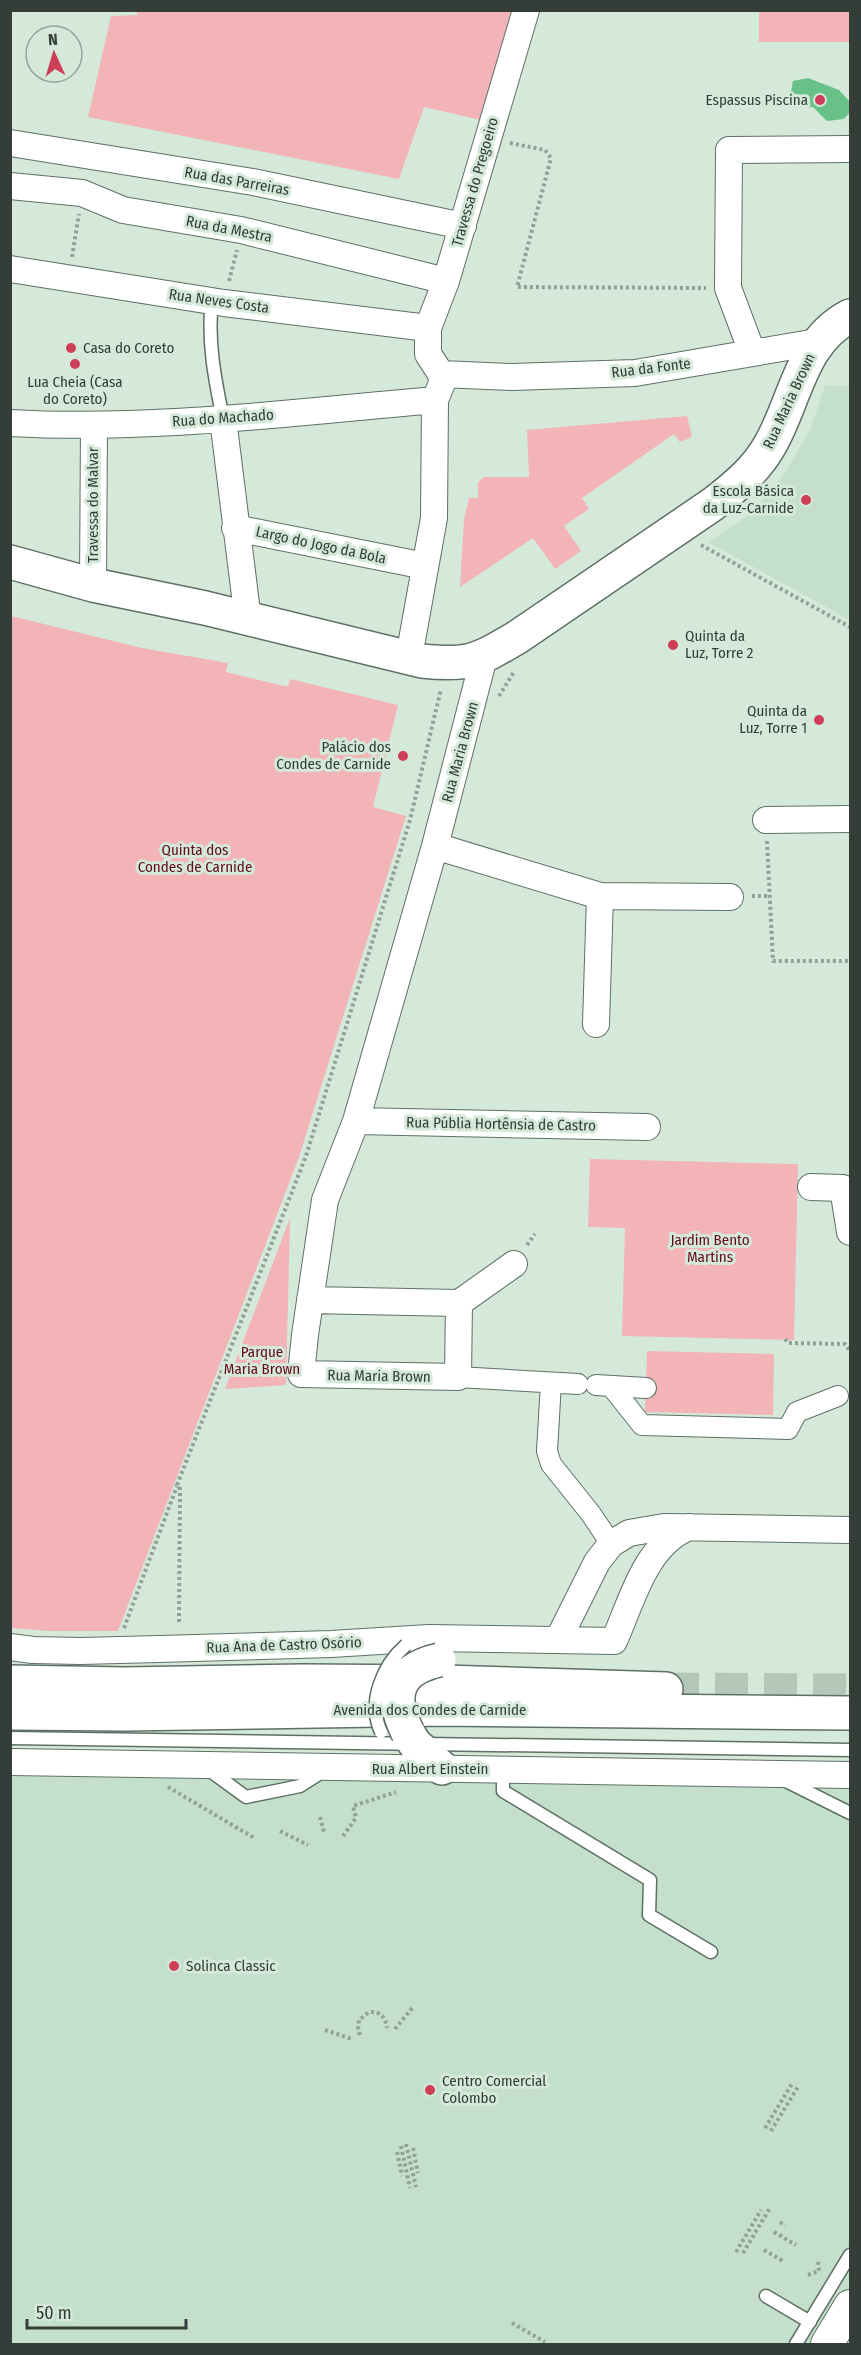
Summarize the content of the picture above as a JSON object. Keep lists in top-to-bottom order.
{
  "streets": {
    "main road": ["Rua Maria Brown", "Avenida dos Condes de Carnide"],
    "street": [
      "Rua das Parreiras",
      "Travessa do Pregoeiro",
      "Rua da Mestra",
      "Rua Neves Costa",
      "Rua da Fonte",
      "Rua do Machado",
      "Travessa do Malvar",
      "Largo do Jogo da Bola",
      "Rua Públia Hortênsia de Castro",
      "Rua Ana de Castro Osório",
      "Rua Albert Einstein"
    ]
  },
  "crossings": [
    ["Rua das Parreiras", "Travessa do Pregoeiro"],
    ["Travessa do Pregoeiro", "Rua da Mestra"],
    ["Travessa do Pregoeiro", "Rua Neves Costa"],
    ["Travessa do Pregoeiro", "Rua da Fonte"],
    ["Travessa do Pregoeiro", "Rua do Machado"],
    ["Travessa do Pregoeiro", "Largo do Jogo da Bola"],
    ["Rua da Fonte", "Rua Maria Brown"],
    ["Rua da Fonte", "Rua do Machado"],
    ["Rua Maria Brown", "Rua Públia Hortênsia de Castro"],
    ["Rua do Machado", "Travessa do Malvar"],
    ["Rua Ana de Castro Osório", "Avenida dos Condes de Carnide"]
  ],
  "parks": ["Quinta dos Condes de Carnide", "Jardim Bento Martins", "Parque Maria Brown"],
  "places": [
    "Espassus Piscina",
    "Casa do Coreto",
    "Lua Cheia (Casa do Coreto)",
    "Escola Básica da Luz-Carnide",
    "Quinta da Luz, Torre 2",
    "Quinta da Luz, Torre 1",
    "Palácio dos Condes de Carnide",
    "Solinca Classic",
    "Centro Comercial Colombo"
  ],
  "scale_bar": "50 m",
  "north": "top"
}
